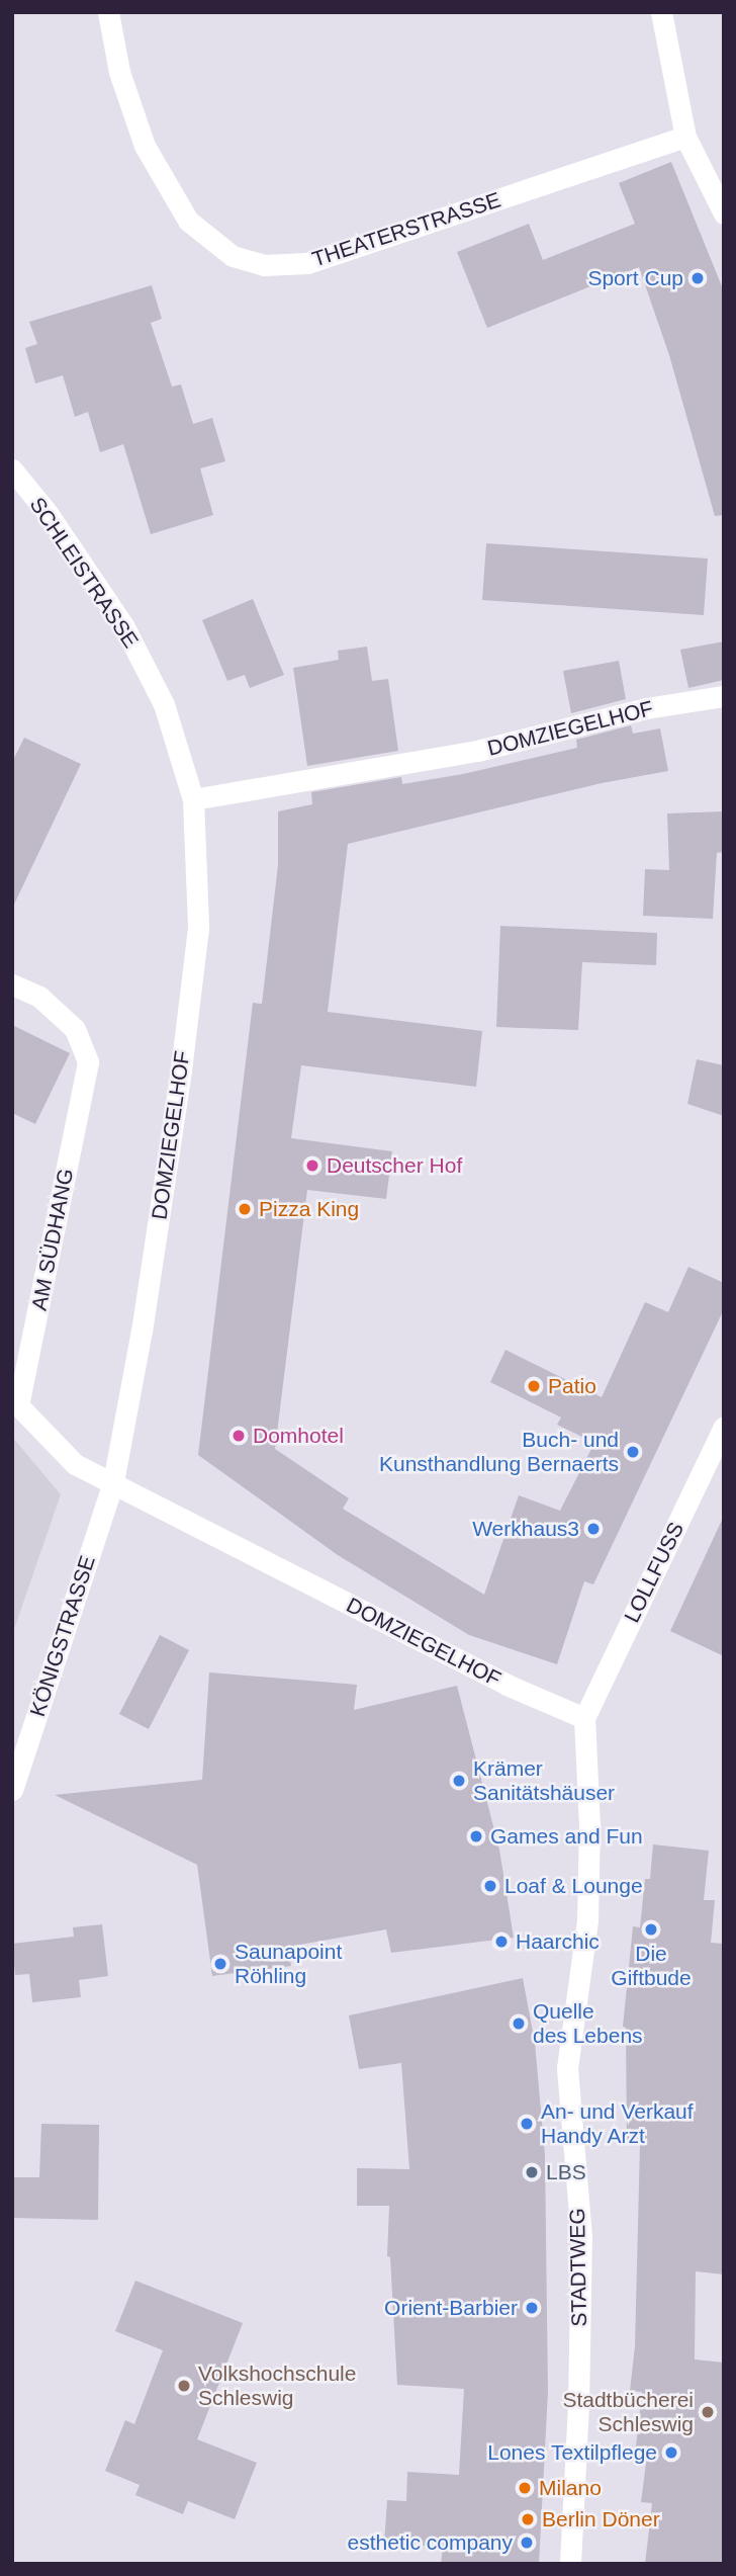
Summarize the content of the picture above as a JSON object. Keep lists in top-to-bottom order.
{
  "streets": {
    "street": [
      "THEATERSTRASSE",
      "SCHLEISTRASSE",
      "DOMZIEGELHOF",
      "AM SÜDHANG",
      "LOLLFUSS",
      "KÖNIGSTRASSE",
      "STADTWEG"
    ]
  },
  "crossings": [
    ["SCHLEISTRASSE", "DOMZIEGELHOF"],
    ["DOMZIEGELHOF", "AM SÜDHANG"],
    ["DOMZIEGELHOF", "LOLLFUSS"],
    ["DOMZIEGELHOF", "KÖNIGSTRASSE"],
    ["DOMZIEGELHOF", "STADTWEG"],
    ["AM SÜDHANG", "KÖNIGSTRASSE"],
    ["LOLLFUSS", "STADTWEG"]
  ],
  "places": [
    "Sport Cup",
    "Deutscher Hof",
    "Pizza King",
    "Patio",
    "Domhotel",
    "Buch- und Kunsthandlung Bernaerts",
    "Werkhaus3",
    "Krämer Sanitätshäuser",
    "Games and Fun",
    "Loaf & Lounge",
    "Die Giftbude",
    "Haarchic",
    "Saunapoint Röhling",
    "Quelle des Lebens",
    "An- und Verkauf Handy Arzt",
    "LBS",
    "Orient-Barbier",
    "Volkshochschule Schleswig",
    "Stadtbücherei Schleswig",
    "Lones Textilpflege",
    "Milano",
    "Berlin Döner",
    "esthetic company"
  ]
}
